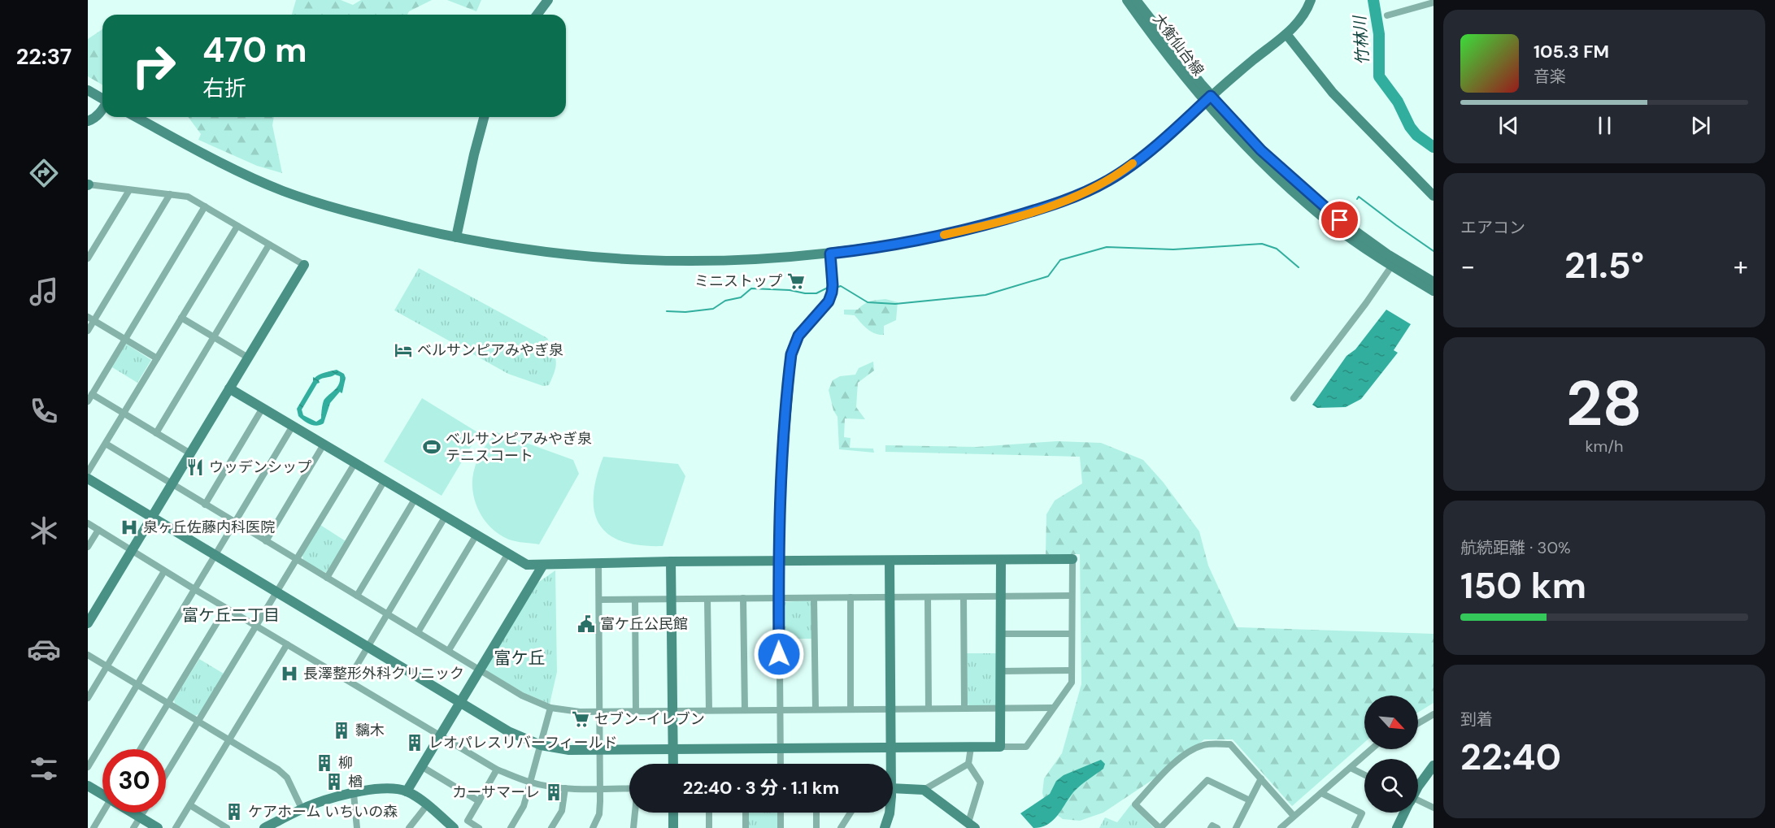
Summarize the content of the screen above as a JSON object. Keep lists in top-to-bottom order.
{
  "streets": {
    "street": ["大衡仙台線"]
  },
  "districts": ["富ケ丘二丁目", "富ケ丘"],
  "water": ["竹林川"],
  "places": {
    "supermarket": ["ミニストップ", "セブン-イレブン"],
    "hotel": ["ベルサンピアみやぎ泉"],
    "sports": ["ベルサンピアみやぎ泉 テニスコート"],
    "restaurant": ["ウッデンシップ"],
    "hospital": ["泉ヶ丘佐藤内科医院", "長澤整形外科クリニック"],
    "public building": ["富ケ丘公民館"],
    "building": [
      "黐木",
      "レオパレスリバーフィールド",
      "柳",
      "楢",
      "カーサマーレ",
      "ケアホーム いちいの森"
    ]
  },
  "north": "bottom right",
  "page": {
    "tabs": "22:37",
    "turn": ["470 m", "右折"],
    "song": ["105.3 FM", "音楽"],
    "tile": [
      "エアコン",
      ["28", "km/h"],
      ["航続距離 · 30%", "150 km"],
      ["到着", "22:40"]
    ],
    "heat": ["−", "21.5°", "+"],
    "limit": "30",
    "trip": "22:40 · 3 分 · 1.1 km"
  }
}
